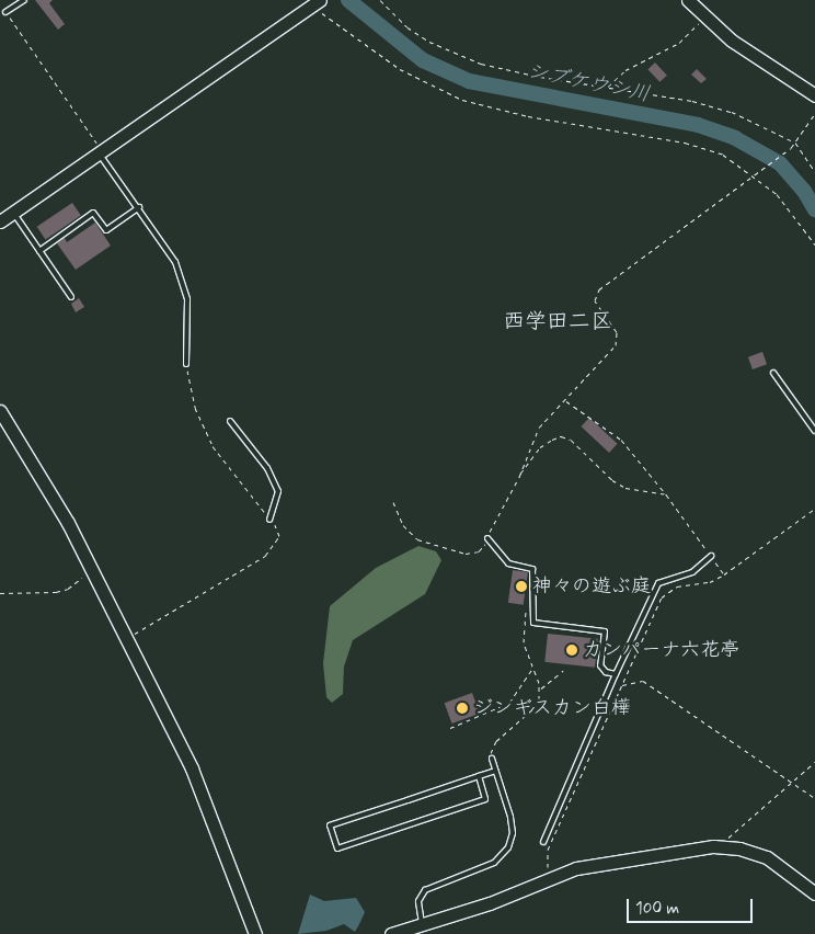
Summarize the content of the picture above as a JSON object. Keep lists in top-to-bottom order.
{
  "districts": ["西学田二区"],
  "water": ["シブケウシ川"],
  "places": ["神々の遊ぶ庭", "カンパーナ六花亭", "ジンギスカン白樺"],
  "scale_bar": "100 m"
}
